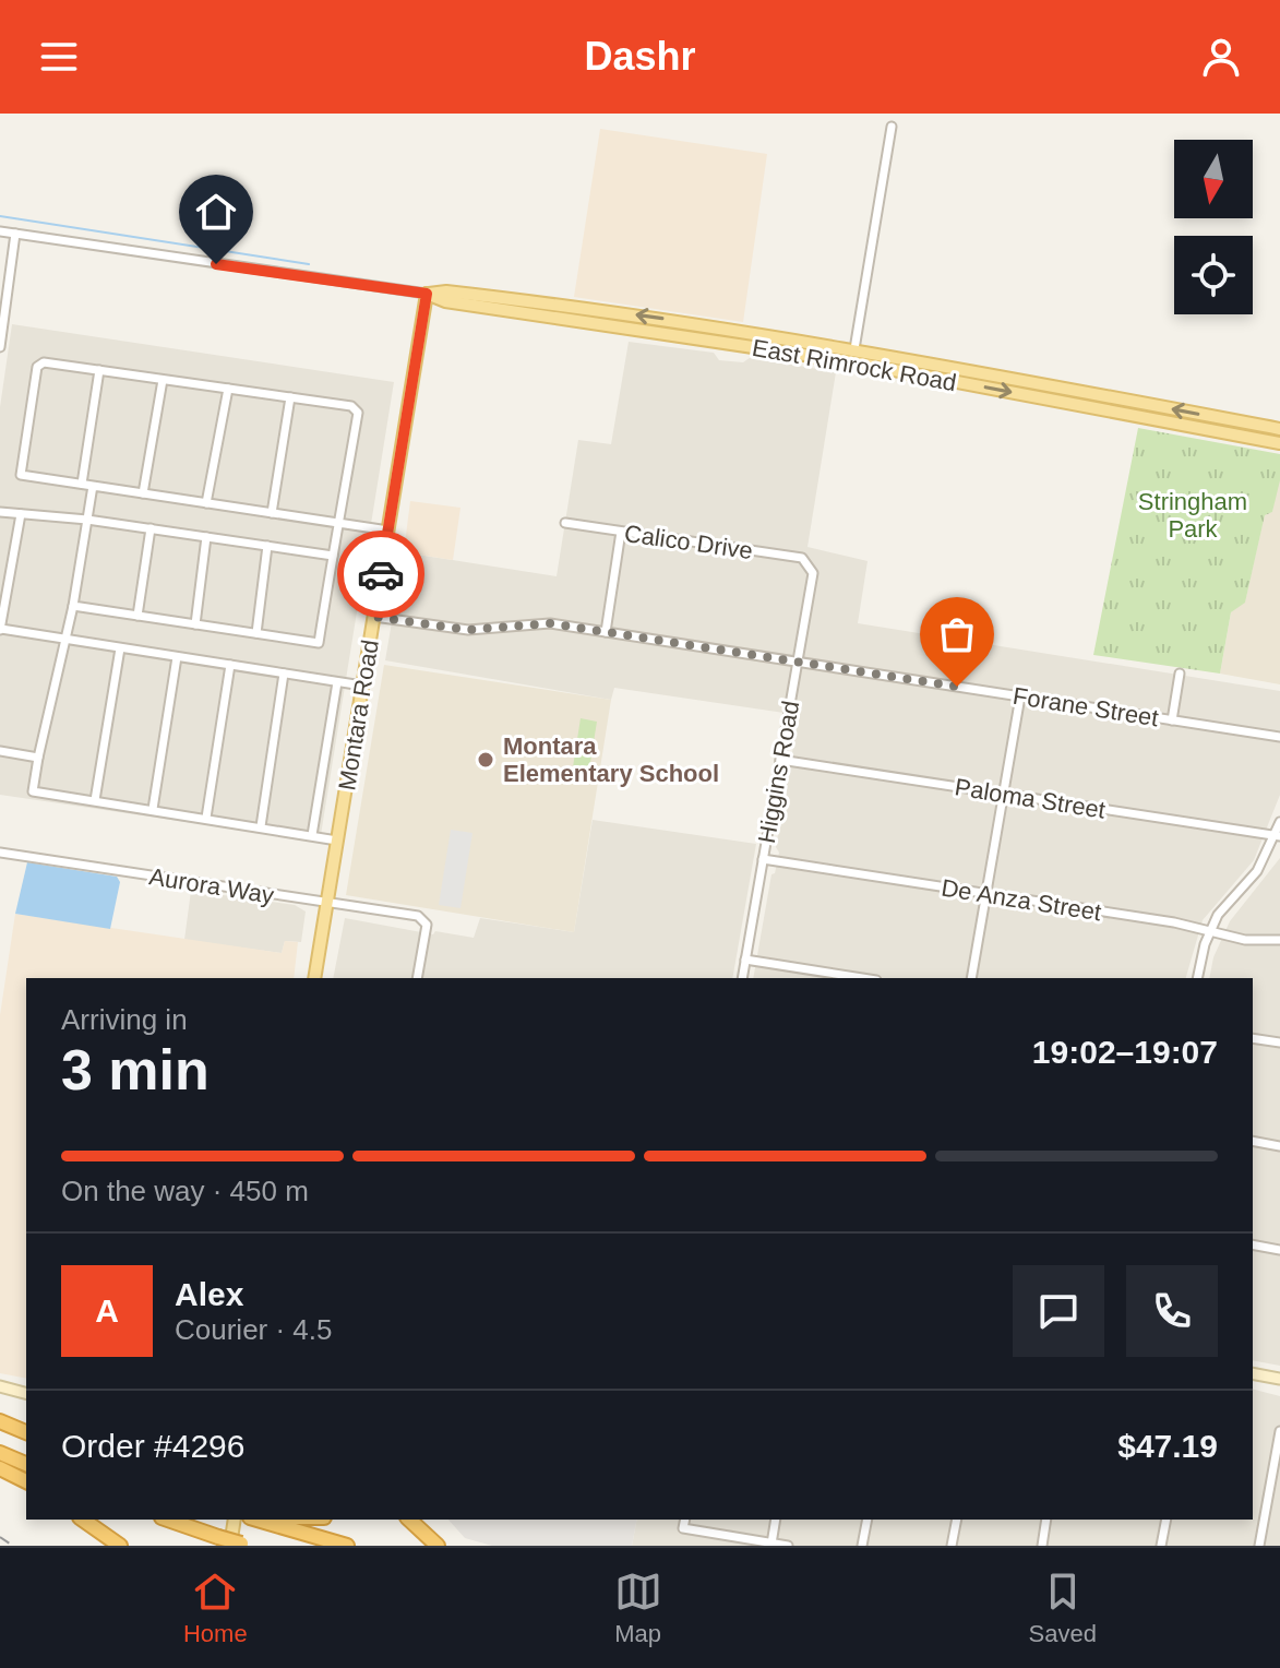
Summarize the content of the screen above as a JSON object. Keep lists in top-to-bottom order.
{
  "streets": {
    "main road": ["East Rimrock Road", "Montara Road"],
    "street": [
      "Calico Drive",
      "Forane Street",
      "Higgins Road",
      "Paloma Street",
      "Aurora Way",
      "De Anza Street"
    ]
  },
  "crossings": [
    ["East Rimrock Road", "Montara Road"],
    ["Calico Drive", "Higgins Road"],
    ["Forane Street", "Montara Road"],
    ["Forane Street", "Higgins Road"],
    ["Montara Road", "Aurora Way"],
    ["Higgins Road", "Paloma Street"],
    ["Higgins Road", "De Anza Street"]
  ],
  "parks": ["Stringham Park"],
  "places": ["Montara Elementary School"],
  "north": "bottom",
  "page": {
    "header": "Dashr",
    "heading": ["3 min", "Arriving in", "19:02–19:07"],
    "panel": [
      "Alex",
      "Courier · 4.5",
      "Order #4296",
      "$47.19"
    ],
    "bar": "On the way · 450 m",
    "round": "A",
    "tabs": ["Home", "Map", "Saved"]
  }
}
